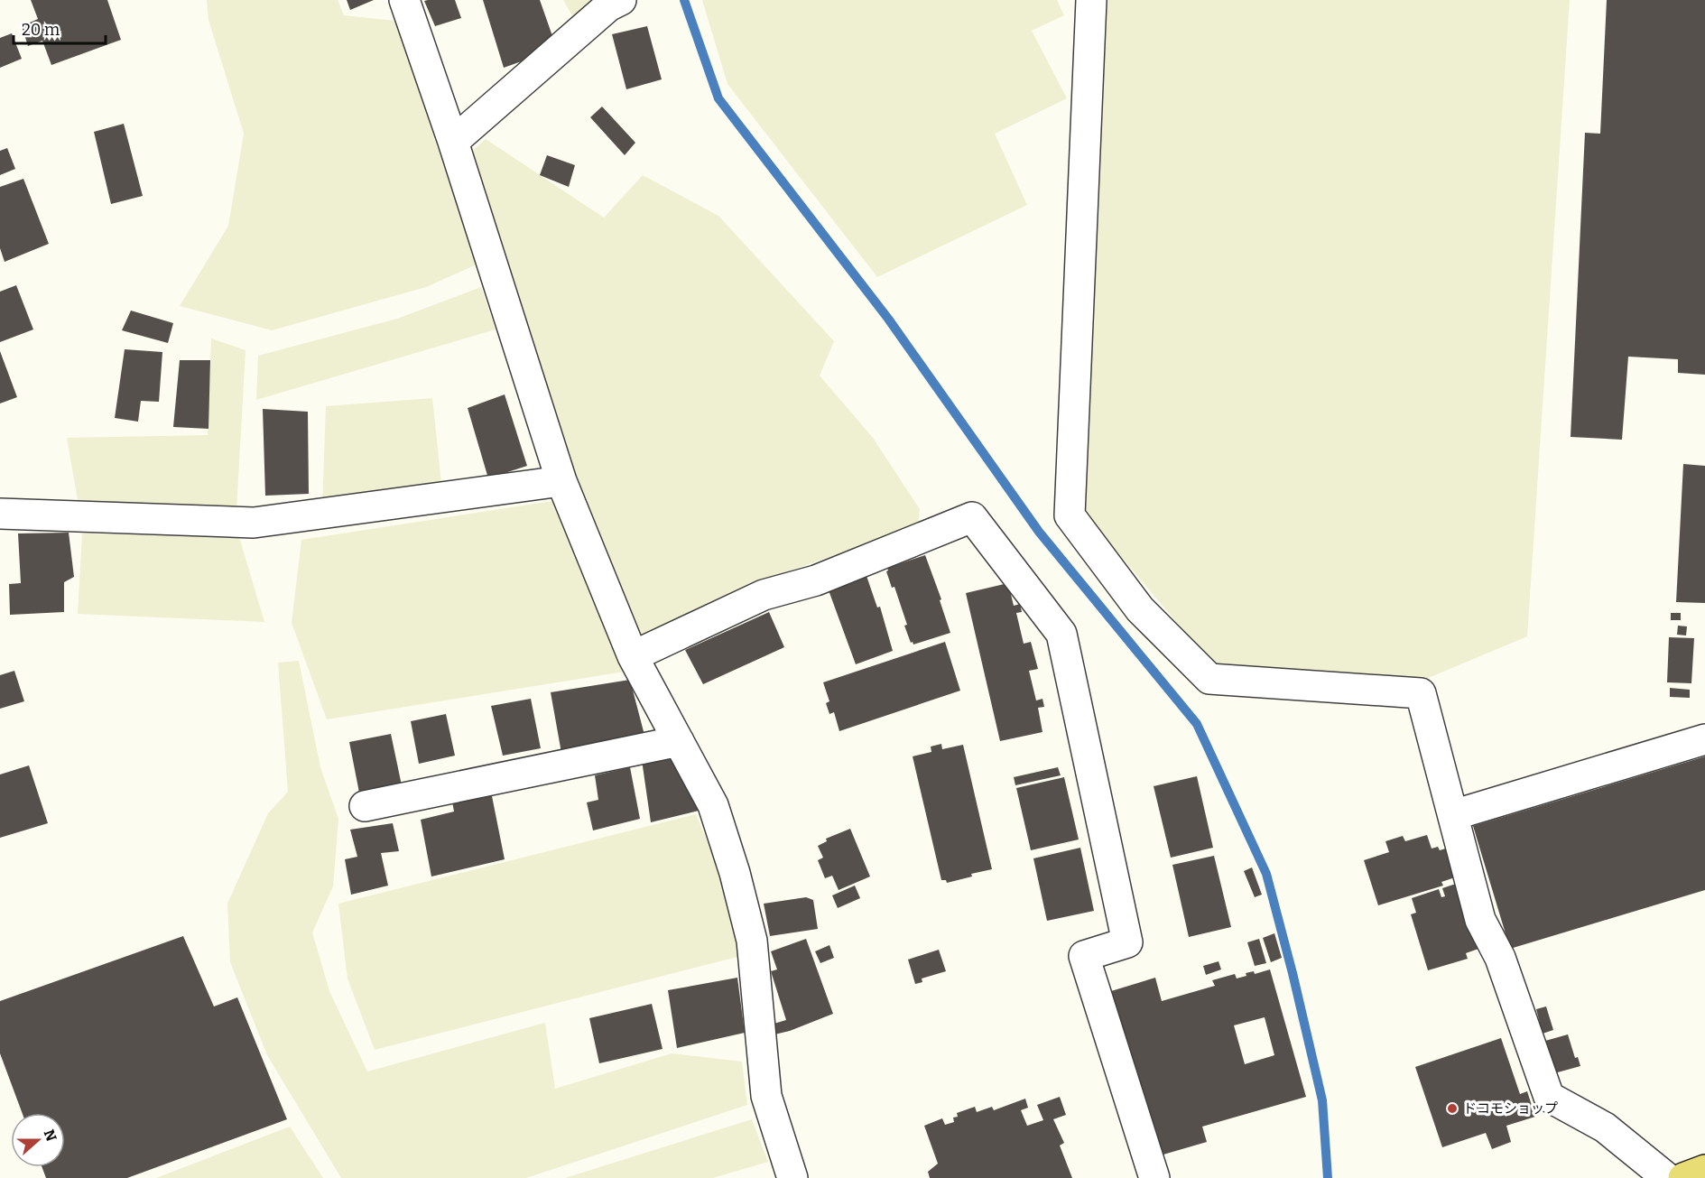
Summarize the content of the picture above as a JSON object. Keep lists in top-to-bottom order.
{
  "places": ["ドコモショップ"],
  "scale_bar": "20 m",
  "north": "right"
}
